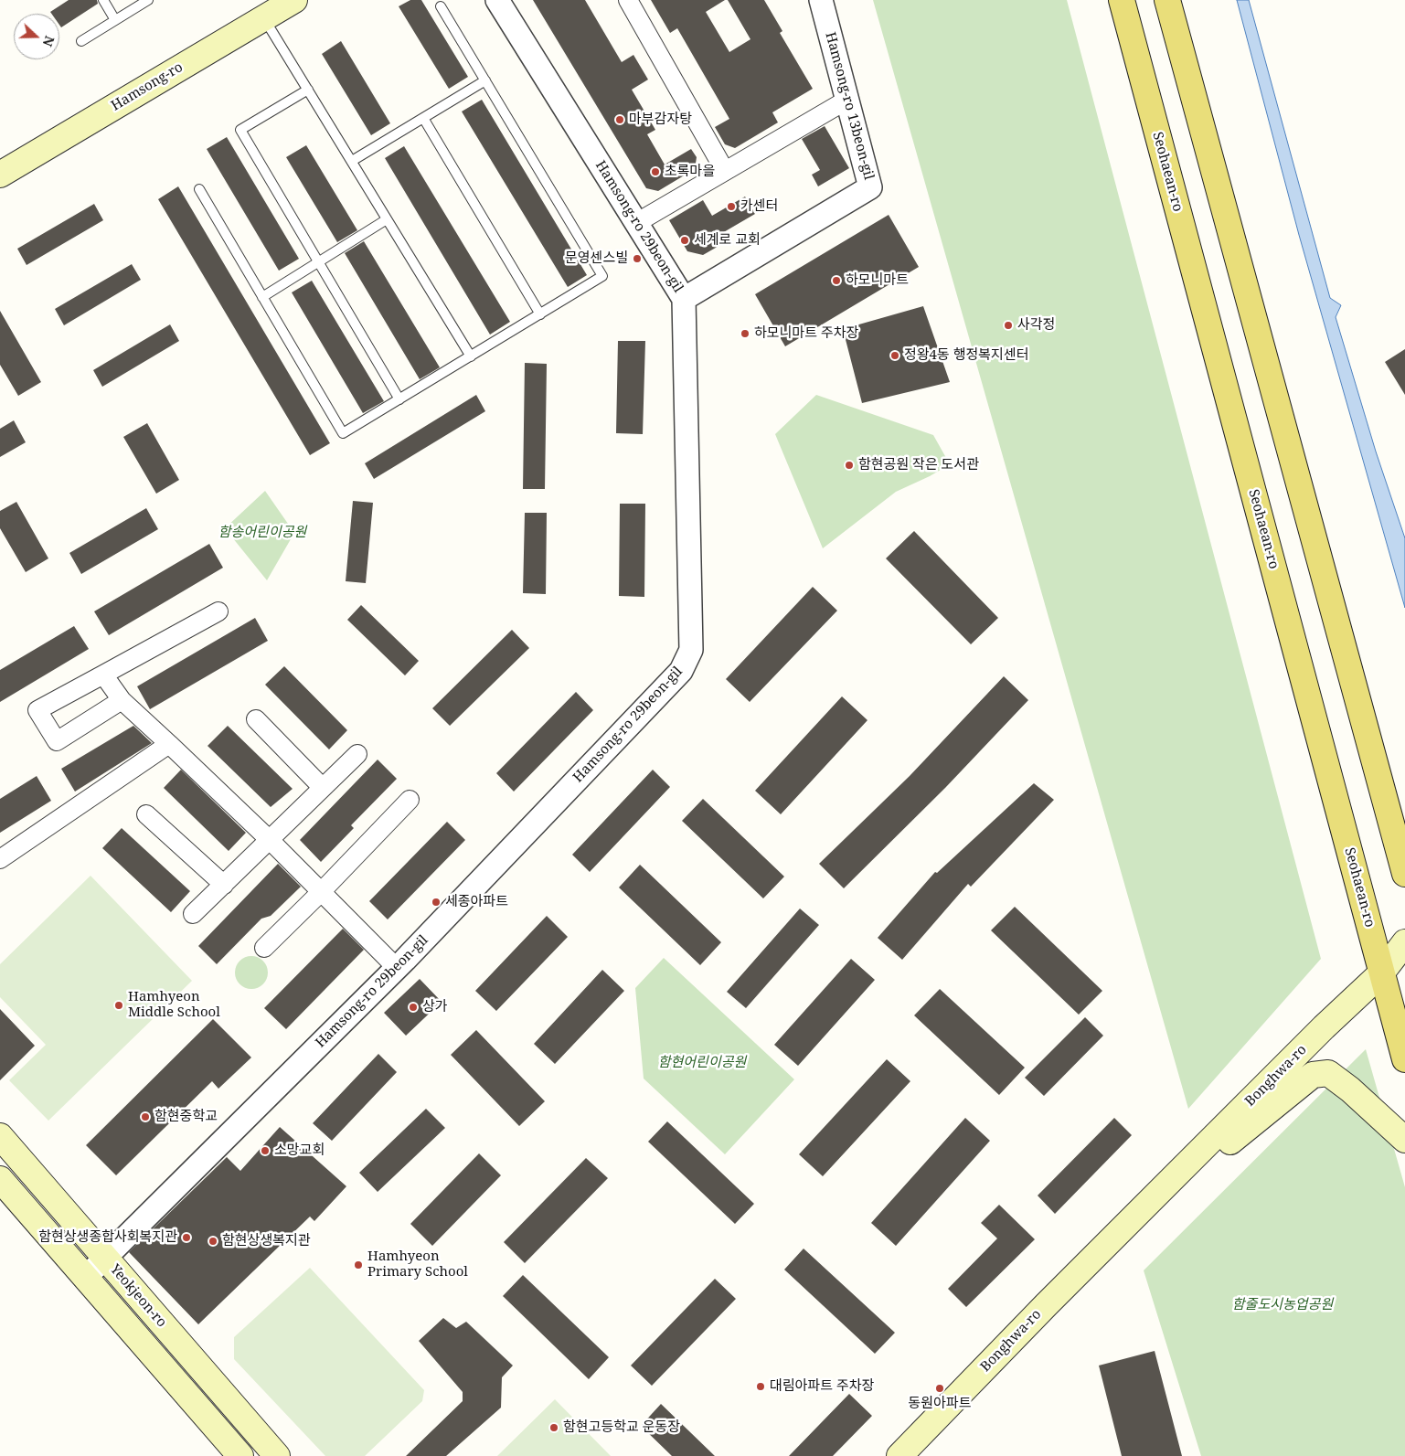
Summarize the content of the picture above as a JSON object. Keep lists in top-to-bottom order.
{
  "streets": {
    "main road": [
      "Hamsong-ro",
      "Seohaean-ro",
      "Bonghwa-ro",
      "Yeokjeon-ro"
    ],
    "street": ["Hamsong-ro 13beon-gil", "Hamsong-ro 29beon-gil"]
  },
  "crossings": [
    ["Hamsong-ro 13beon-gil", "Hamsong-ro 29beon-gil"],
    ["Seohaean-ro", "Bonghwa-ro"],
    ["Hamsong-ro 29beon-gil", "Yeokjeon-ro"]
  ],
  "parks": ["함송어린이공원", "함현어린이공원", "함줄도시농업공원"],
  "places": [
    "마부감자탕",
    "초록마을",
    "카센터",
    "세계로 교회",
    "문영센스빌",
    "하모니마트",
    "사각정",
    "하모니마트 주차장",
    "정왕4동 행정복지센터",
    "함현공원 작은 도서관",
    "세종아파트",
    "Hamhyeon Middle School",
    "상가",
    "함현중학교",
    "소망교회",
    "함현상생종합사회복지관",
    "함현상생복지관",
    "Hamhyeon Primary School",
    "대림아파트 주차장",
    "동원아파트",
    "함현고등학교 운동장"
  ],
  "north": "right"
}
